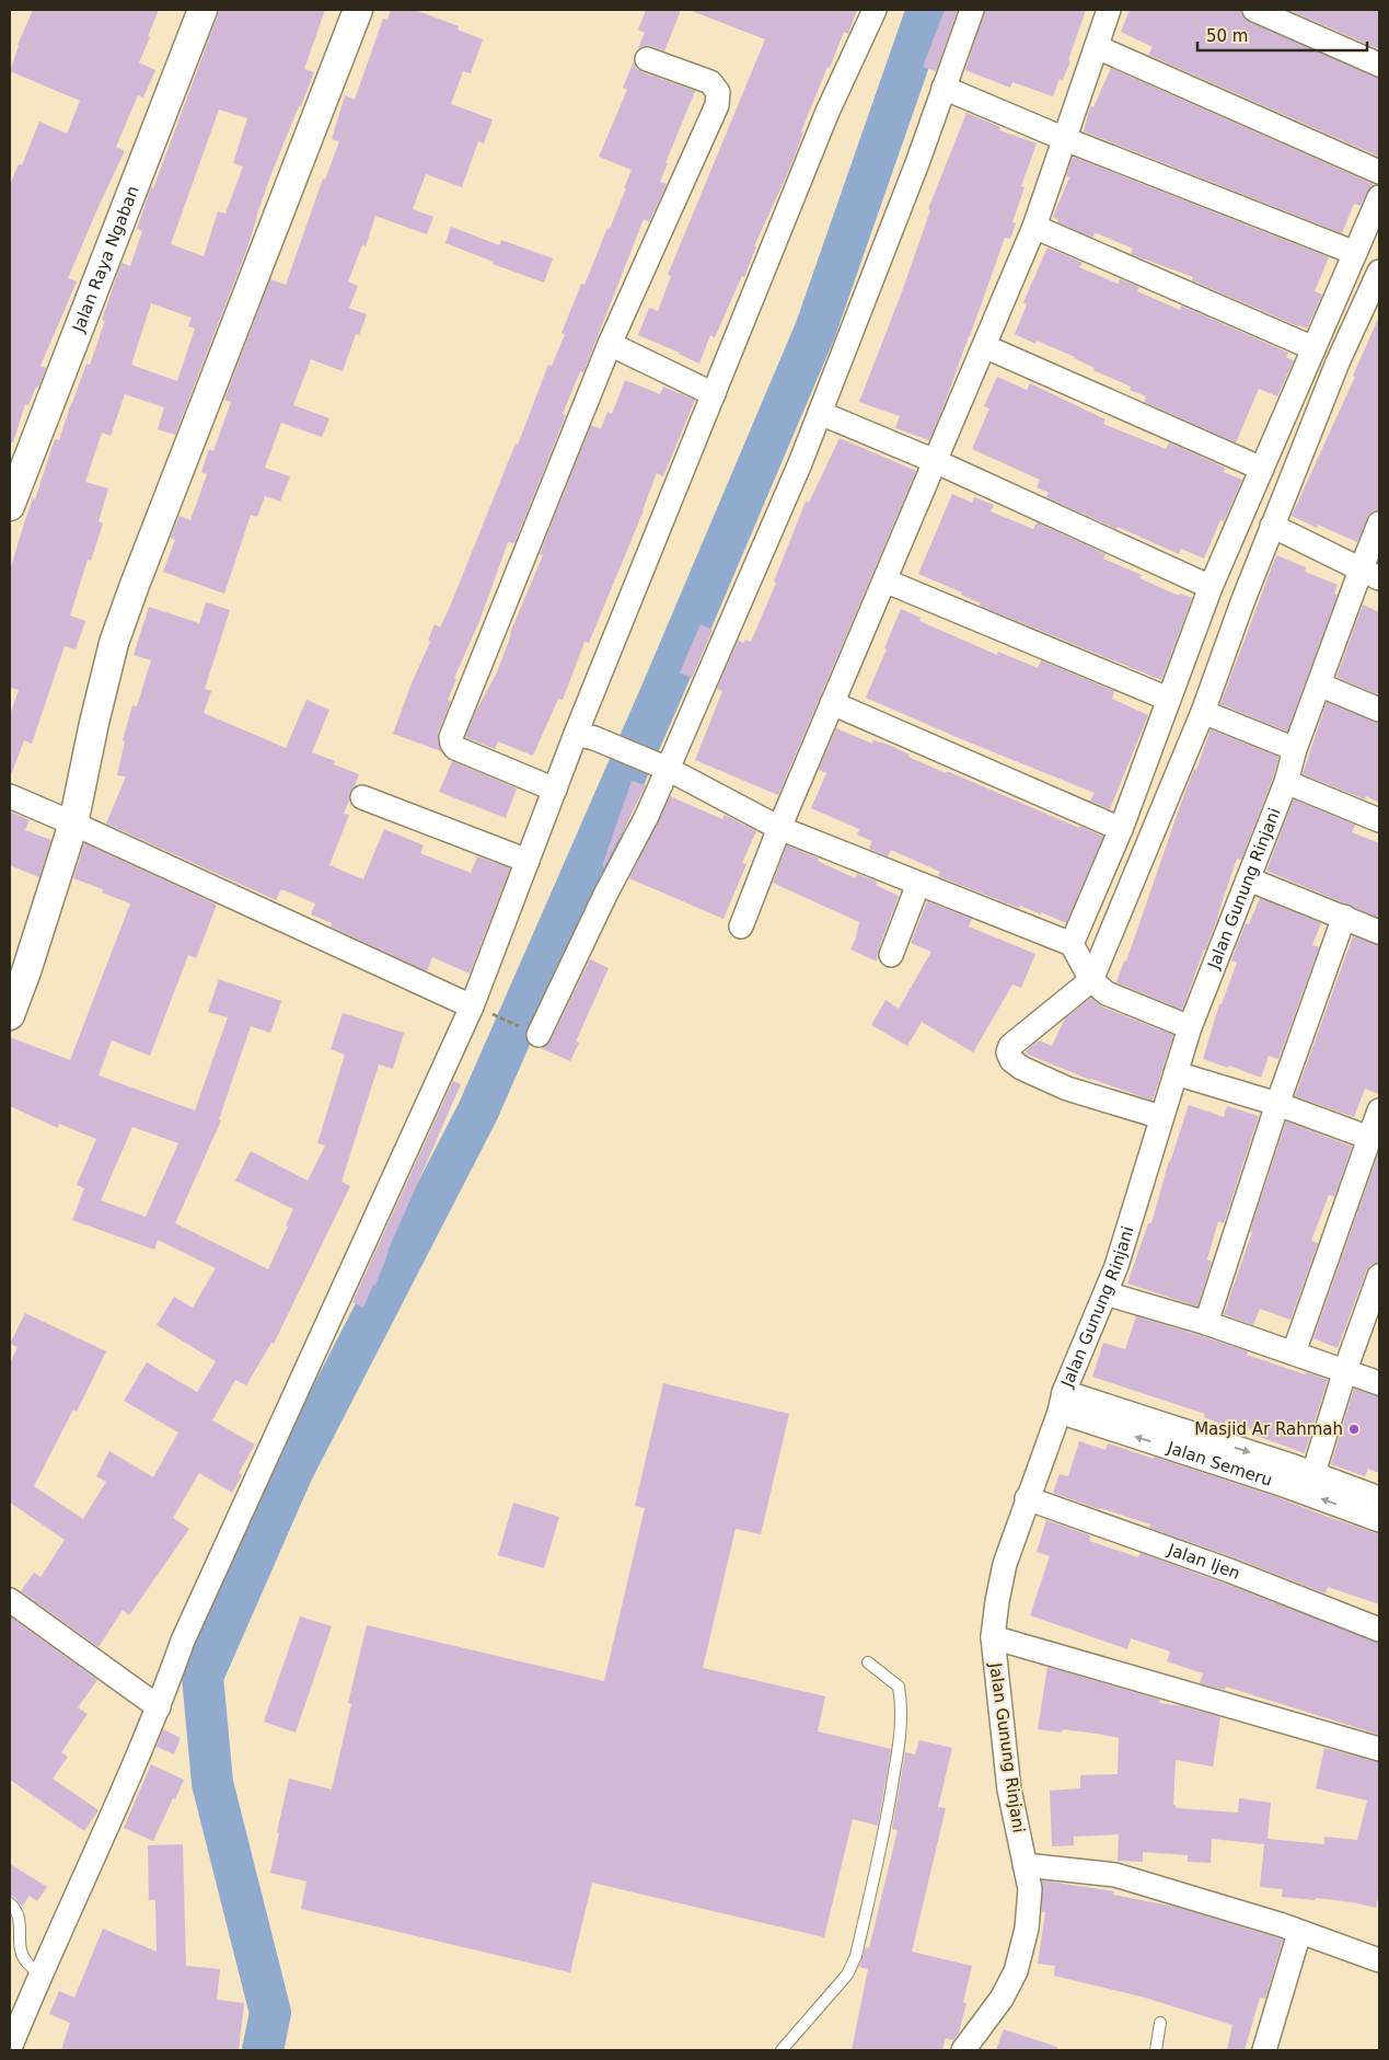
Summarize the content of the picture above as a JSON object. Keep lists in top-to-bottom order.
{
  "streets": {
    "street": [
      "Jalan Raya Ngaban",
      "Jalan Gunung Rinjani",
      "Jalan Semeru",
      "Jalan Ijen"
    ]
  },
  "crossings": [
    ["Jalan Gunung Rinjani", "Jalan Semeru"],
    ["Jalan Gunung Rinjani", "Jalan Ijen"]
  ],
  "places": ["Masjid Ar Rahmah"],
  "scale_bar": "50 m"
}
